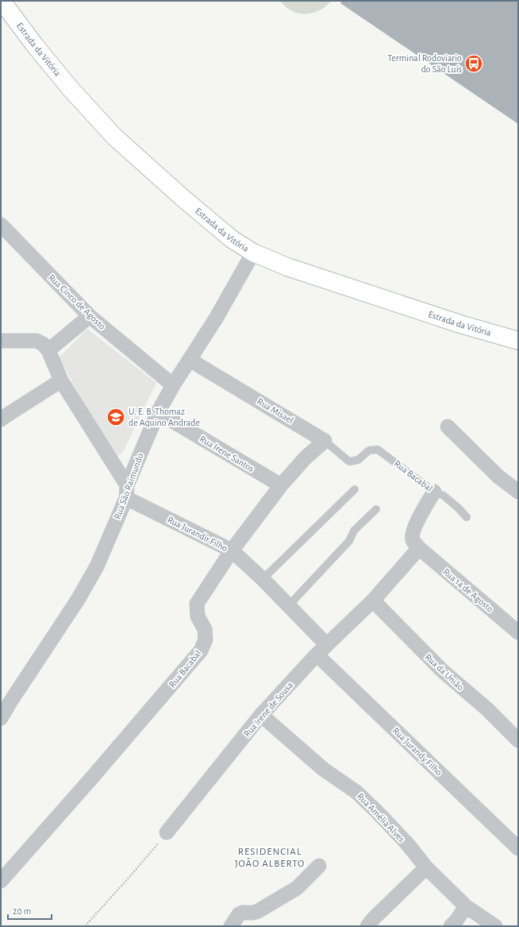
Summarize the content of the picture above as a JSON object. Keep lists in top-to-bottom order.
{
  "streets": {
    "street": [
      "Estrada da Vitória",
      "Rua Cinco de Agosto",
      "Rua Misael",
      "Rua Irene Santos",
      "Rua Bacabal",
      "Rua São Raimundo",
      "Rua Jurandir Filho",
      "Rua 14 de Agosto",
      "Rua da União",
      "Rua Irene de Sousa",
      "Rua Jurandy Filho",
      "Rua Amélia Alves"
    ]
  },
  "crossings": [
    ["Estrada da Vitória", "Rua São Raimundo"],
    ["Rua Cinco de Agosto", "Rua São Raimundo"],
    ["Rua Misael", "Rua Bacabal"],
    ["Rua Misael", "Rua São Raimundo"],
    ["Rua Irene Santos", "Rua Bacabal"],
    ["Rua Irene Santos", "Rua São Raimundo"],
    ["Rua Bacabal", "Rua Jurandir Filho"],
    ["Rua São Raimundo", "Rua Jurandir Filho"],
    ["Rua 14 de Agosto", "Rua Irene de Sousa"],
    ["Rua da União", "Rua Irene de Sousa"],
    ["Rua Irene de Sousa", "Rua Jurandy Filho"],
    ["Rua Irene de Sousa", "Rua Amélia Alves"]
  ],
  "districts": ["RESIDENCIAL JOÃO ALBERTO"],
  "places": {
    "bus stop": ["Terminal Rodoviario do São Luís"],
    "school or university": ["U. E. B. Thomaz de Aquino Andrade"]
  },
  "scale_bar": "20 m"
}
